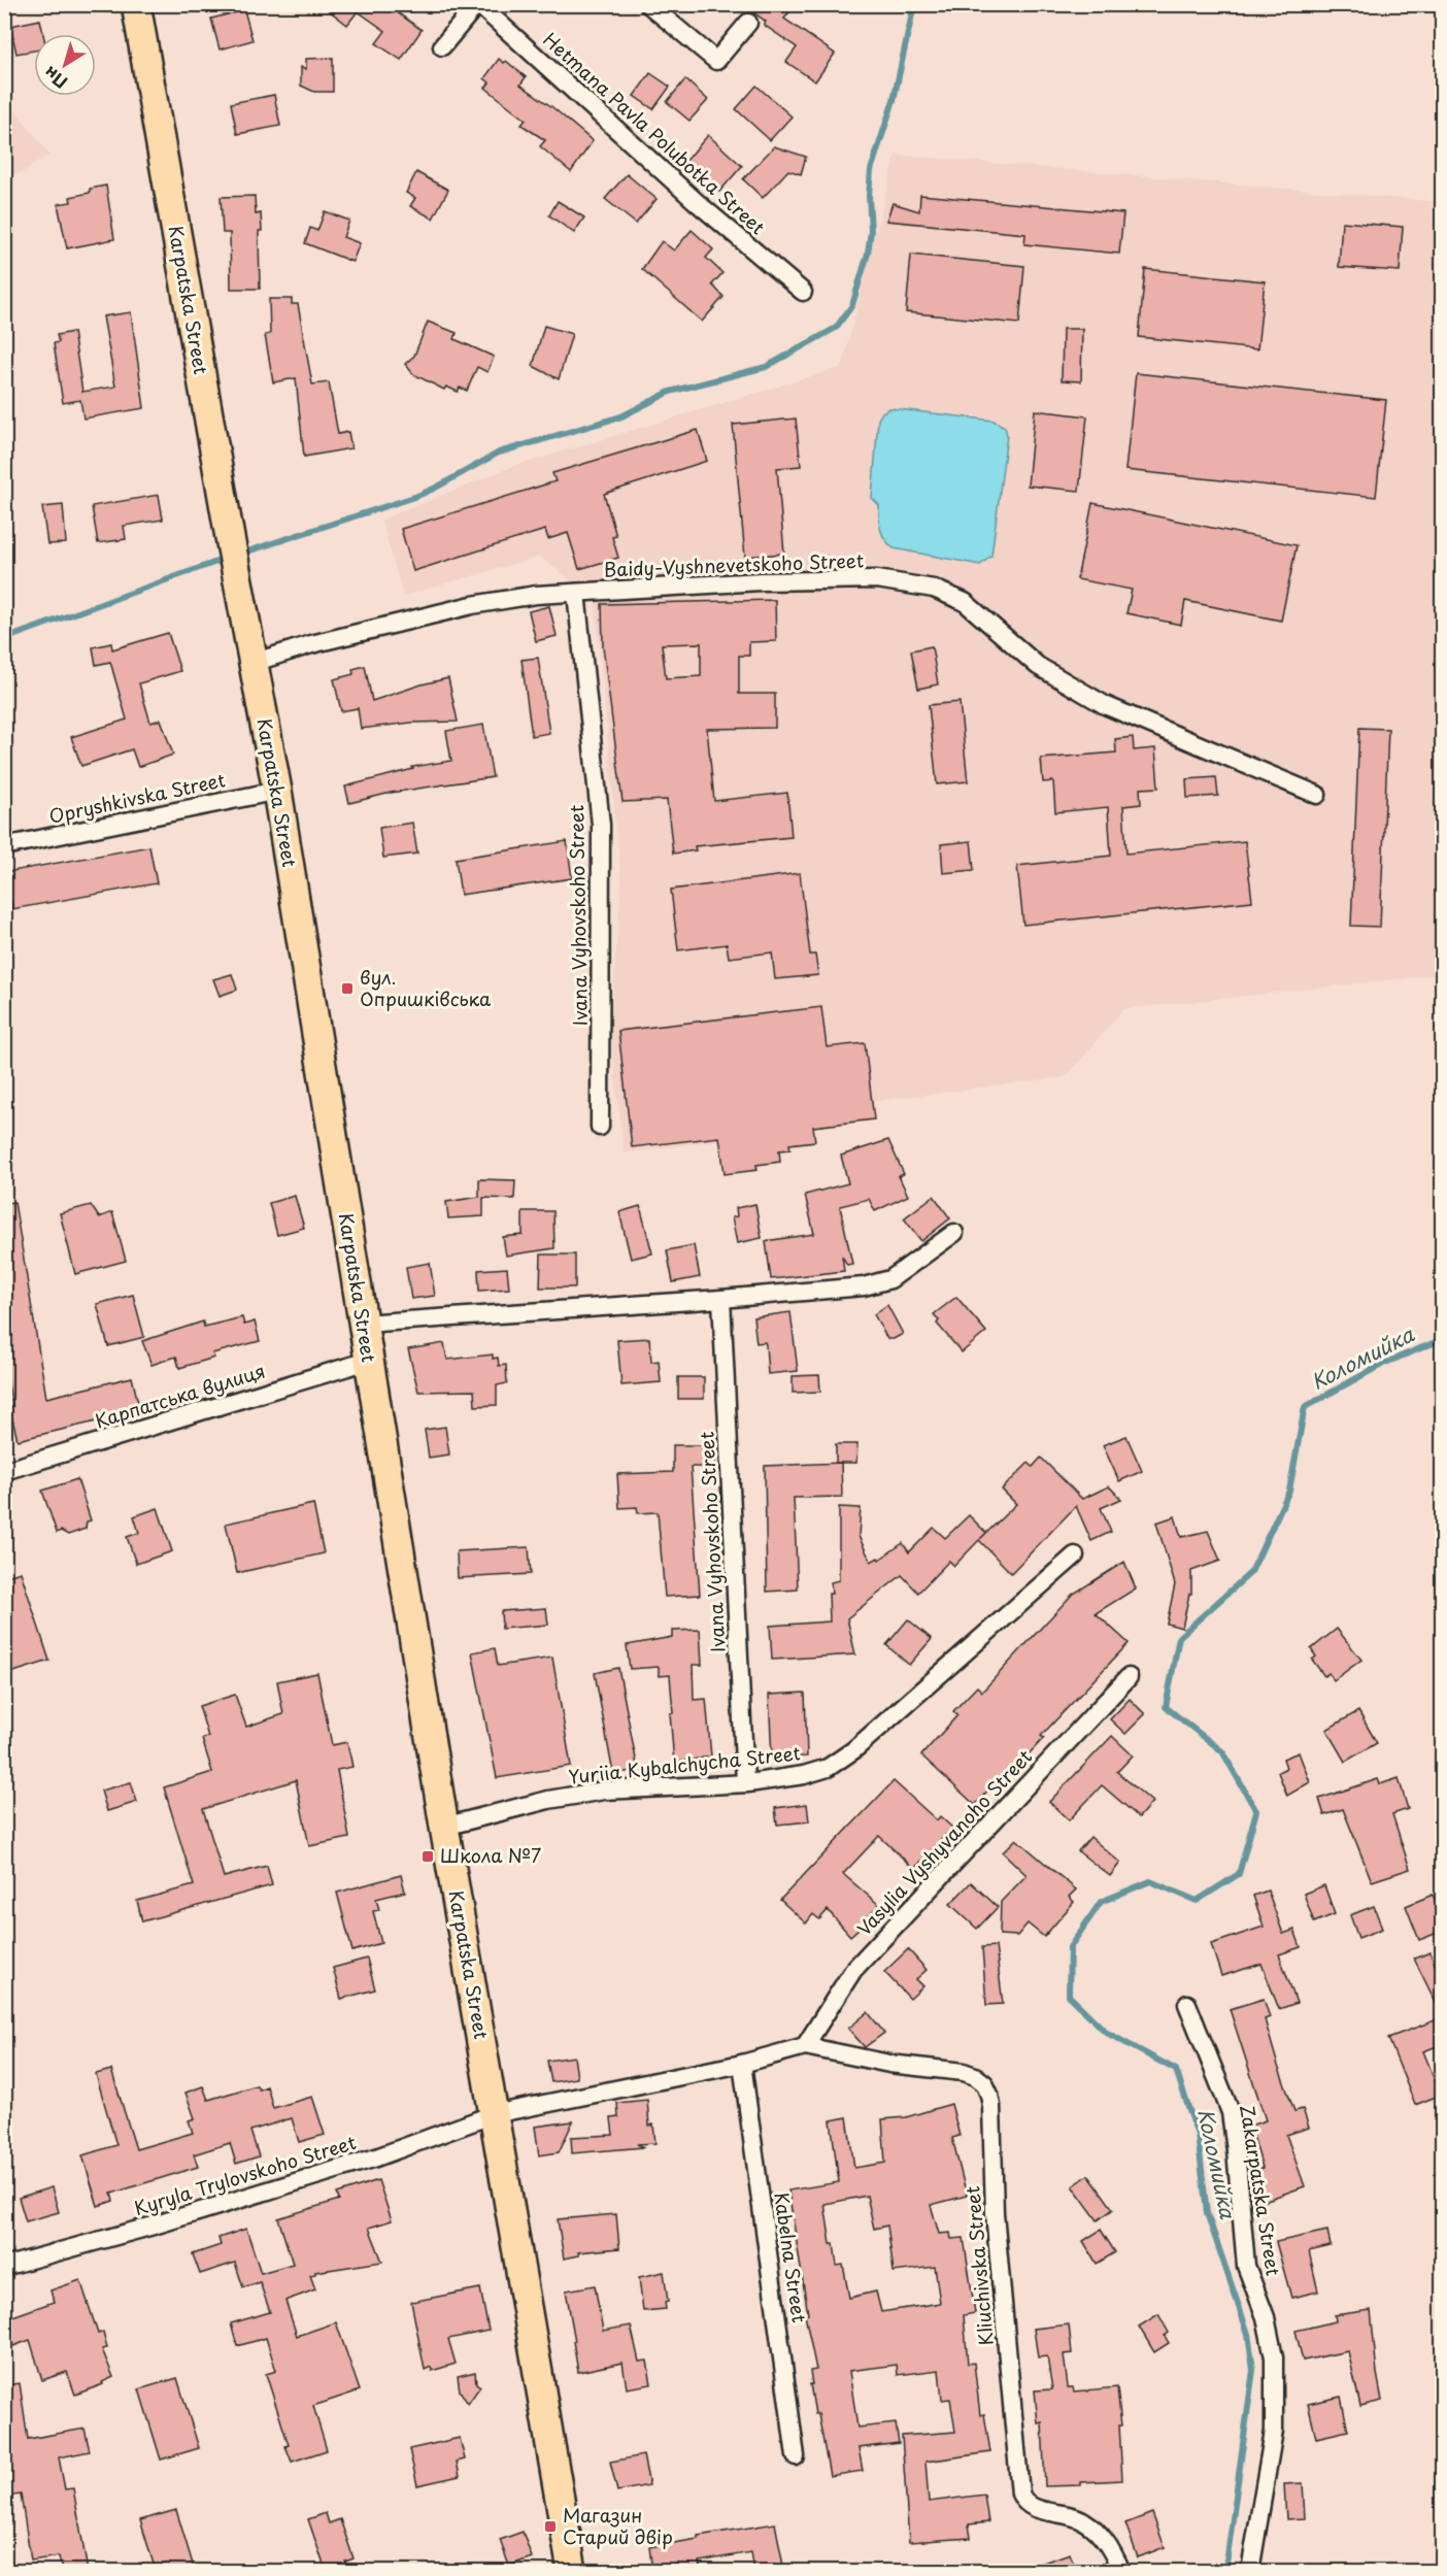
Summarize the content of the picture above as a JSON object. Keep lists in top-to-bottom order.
{
  "streets": {
    "main road": ["Karpatska Street"],
    "street": [
      "Hetmana Pavla Polubotka Street",
      "Baidy-Vyshnevetskoho Street",
      "Opryshkivska Street",
      "Ivana Vyhovskoho Street",
      "Yuriia Kybalchycha Street",
      "Vasylia Vyshyvanoho Street",
      "Kyryla Trylovskoho Street",
      "Zakarpatska Street",
      "Kabelna Street",
      "Kliuchivska Street"
    ]
  },
  "crossings": [
    ["Karpatska Street", "Baidy-Vyshnevetskoho Street"],
    ["Karpatska Street", "Opryshkivska Street"],
    ["Karpatska Street", "Yuriia Kybalchycha Street"],
    ["Karpatska Street", "Kyryla Trylovskoho Street"],
    ["Baidy-Vyshnevetskoho Street", "Ivana Vyhovskoho Street"],
    ["Ivana Vyhovskoho Street", "Yuriia Kybalchycha Street"],
    ["Vasylia Vyshyvanoho Street", "Kyryla Trylovskoho Street"],
    ["Vasylia Vyshyvanoho Street", "Kliuchivska Street"],
    ["Kyryla Trylovskoho Street", "Kabelna Street"],
    ["Kyryla Trylovskoho Street", "Kliuchivska Street"]
  ],
  "water": ["Коломийка"],
  "places": {
    "transit": ["вул. Опришківська", "Школа №7", "Магазин Старий двір"]
  },
  "north": "bottom left"
}
